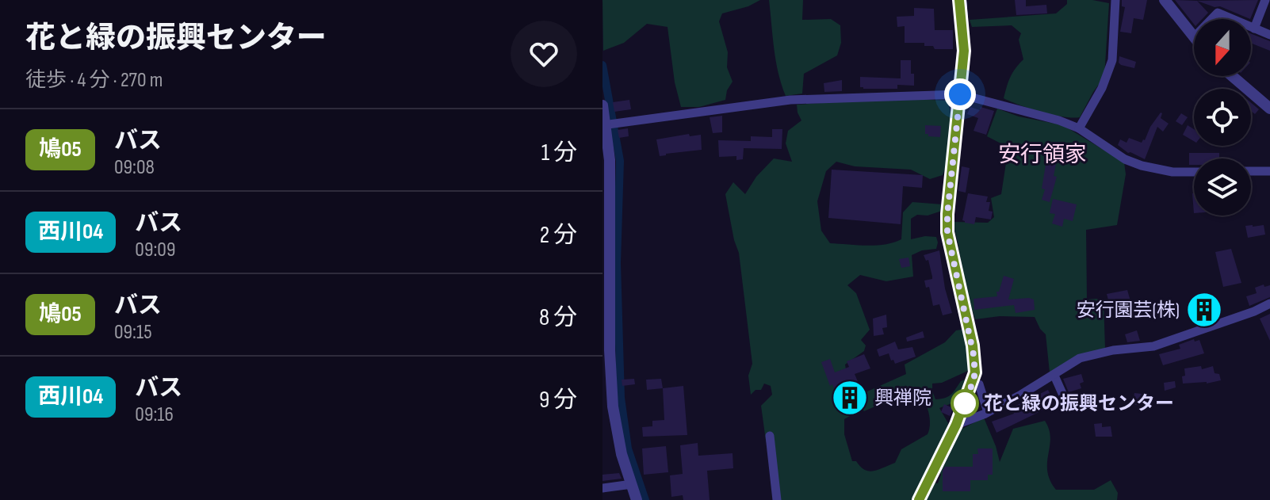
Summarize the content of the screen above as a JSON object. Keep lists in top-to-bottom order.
{
  "districts": ["安行領家"],
  "places": {
    "building": ["安行園芸(株)", "興禅院"],
    "other": ["花と緑の振興センター"]
  },
  "lines": ["bus line 鳩05"],
  "north": "bottom",
  "page": {
    "heading": ["花と緑の振興センター", "徒歩 · 4 分 · 270 m"],
    "list": [
      {
        "mark": "鳩05",
        "name": "バス",
        "note": "09:08",
        "value": "1 分"
      },
      {
        "mark": "西川04",
        "name": "バス",
        "note": "09:09",
        "value": "2 分"
      },
      {
        "mark": "鳩05",
        "name": "バス",
        "note": "09:15",
        "value": "8 分"
      },
      {
        "mark": "西川04",
        "name": "バス",
        "note": "09:16",
        "value": "9 分"
      }
    ]
  }
}
